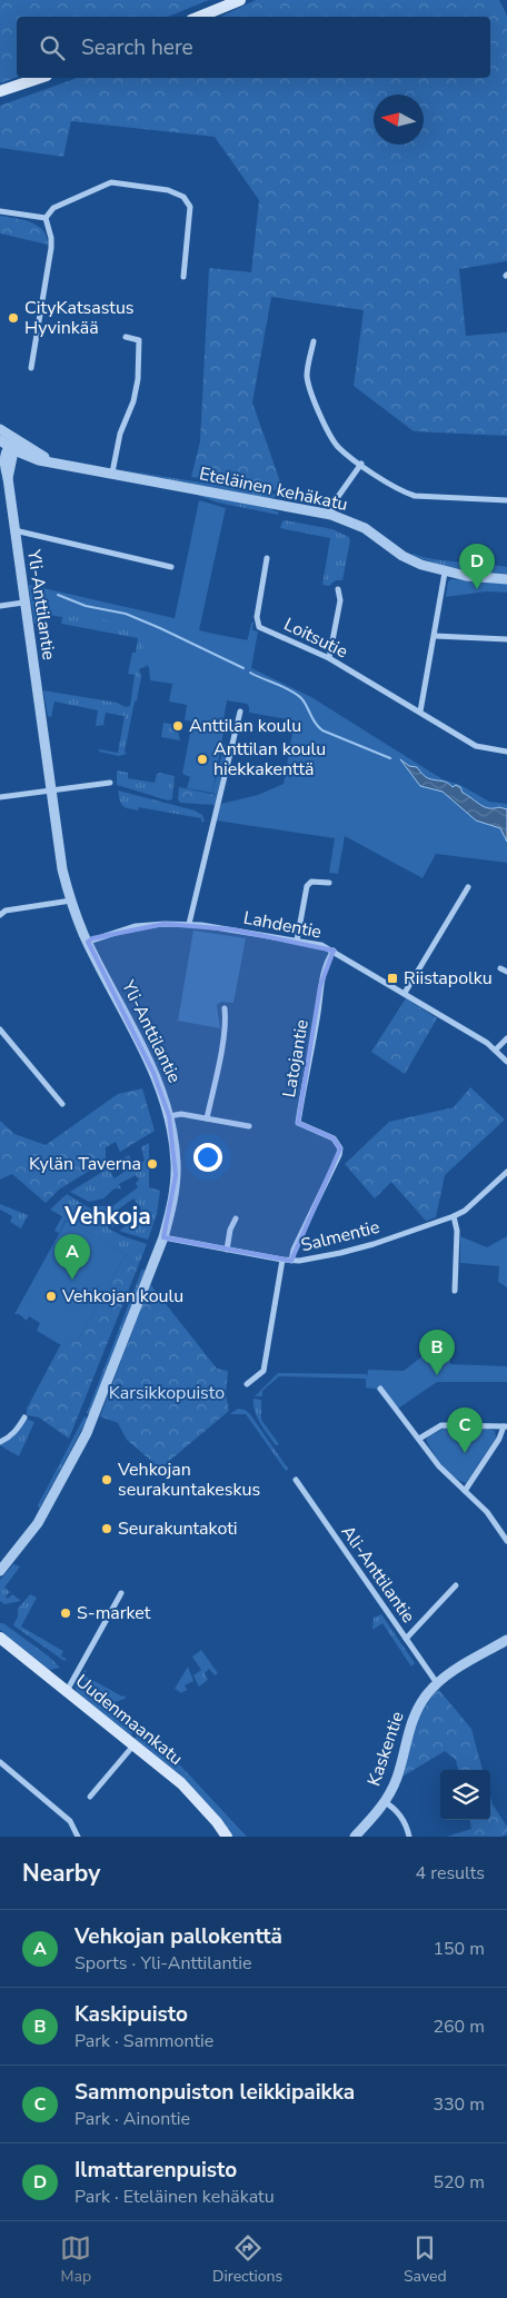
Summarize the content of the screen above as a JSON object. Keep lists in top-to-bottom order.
{
  "streets": {
    "main road": ["Uudenmaankatu"],
    "street": [
      "Eteläinen kehäkatu",
      "Yli-Anttilantie",
      "Loitsutie",
      "Lahdentie",
      "Latojantie",
      "Salmentie",
      "Ali-Anttilantie",
      "Kaskentie"
    ]
  },
  "crossings": [
    ["Eteläinen kehäkatu", "Yli-Anttilantie"],
    ["Yli-Anttilantie", "Lahdentie"],
    ["Yli-Anttilantie", "Salmentie"],
    ["Lahdentie", "Latojantie"],
    ["Latojantie", "Salmentie"],
    ["Ali-Anttilantie", "Kaskentie"]
  ],
  "districts": ["Vehkoja"],
  "parks": ["Karsikkopuisto"],
  "places": {
    "other": [
      "CityKatsastus Hyvinkää",
      "Anttilan koulu",
      "Anttilan koulu hiekkakenttä",
      "Kylän Taverna",
      "Vehkojan koulu",
      "Vehkojan seurakuntakeskus",
      "Seurakuntakoti",
      "S-market"
    ],
    "transit": ["Riistapolku"]
  },
  "north": "left",
  "page": {
    "search": "Search here",
    "pins": [
      "D",
      "A",
      "B",
      "C"
    ],
    "heading": ["Nearby", "4 results"],
    "list": [
      {
        "mark": "A",
        "name": "Vehkojan pallokenttä",
        "note": "Sports · Yli-Anttilantie",
        "value": "150 m"
      },
      {
        "mark": "B",
        "name": "Kaskipuisto",
        "note": "Park · Sammontie",
        "value": "260 m"
      },
      {
        "mark": "C",
        "name": "Sammonpuiston leikkipaikka",
        "note": "Park · Ainontie",
        "value": "330 m"
      },
      {
        "mark": "D",
        "name": "Ilmattarenpuisto",
        "note": "Park · Eteläinen kehäkatu",
        "value": "520 m"
      }
    ],
    "nav": ["Map", "Directions", "Saved"]
  }
}
